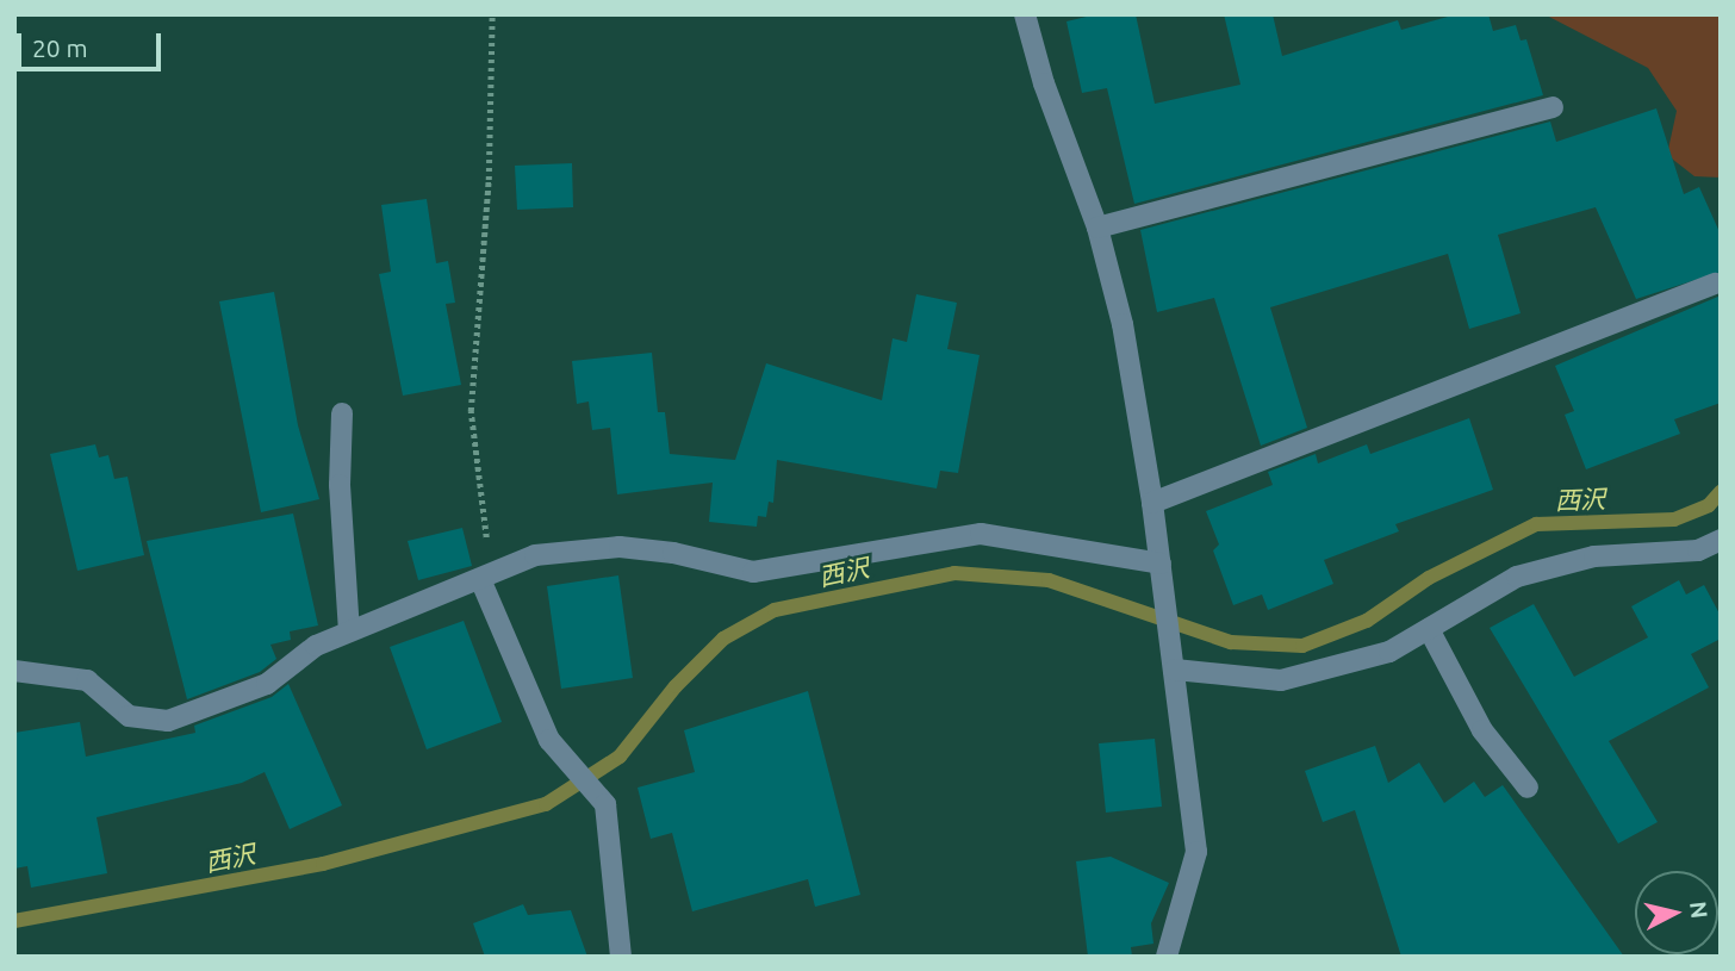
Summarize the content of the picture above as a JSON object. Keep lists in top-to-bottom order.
{
  "water": ["西沢"],
  "scale_bar": "20 m",
  "north": "right"
}
